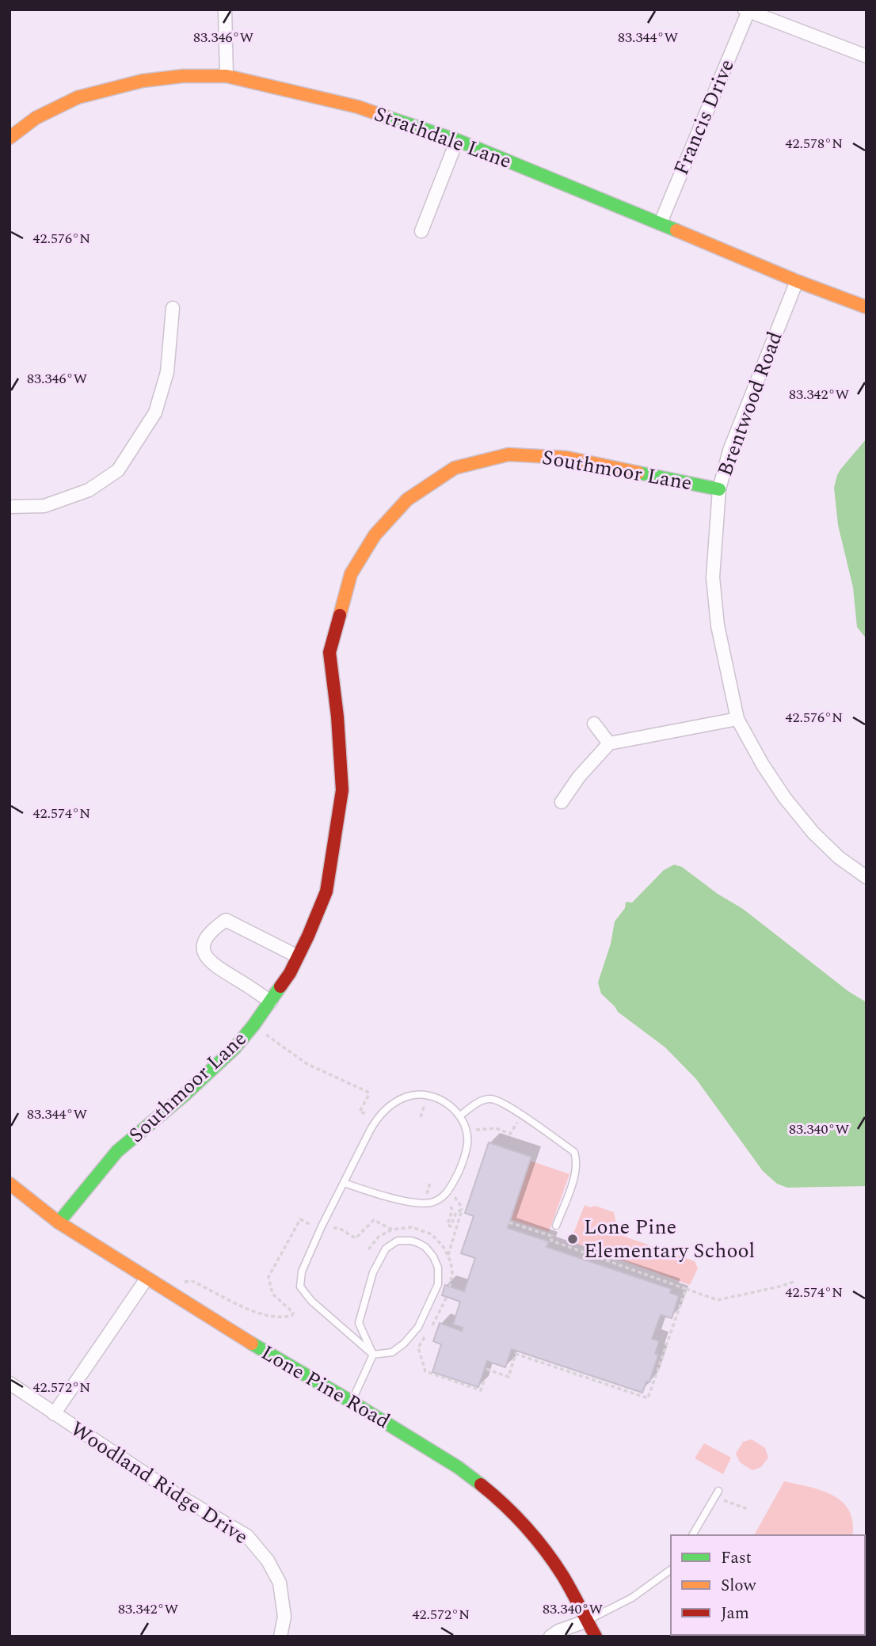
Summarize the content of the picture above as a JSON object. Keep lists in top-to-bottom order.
{
  "streets": {
    "street": [
      "Francis Drive",
      "Strathdale Lane",
      "Brentwood Road",
      "Southmoor Lane",
      "Lone Pine Road",
      "Woodland Ridge Drive"
    ]
  },
  "crossings": [
    ["Francis Drive", "Strathdale Lane"],
    ["Strathdale Lane", "Brentwood Road"],
    ["Brentwood Road", "Southmoor Lane"],
    ["Southmoor Lane", "Lone Pine Road"]
  ],
  "places": ["Lone Pine Elementary School"],
  "legend": ["Fast", "Slow", "Jam"],
  "coordinates": [
    "83.346°W",
    "83.344°W",
    "42.578°N",
    "42.576°N",
    "83.342°W",
    "42.574°N",
    "83.340°W",
    "42.572°N"
  ]
}
